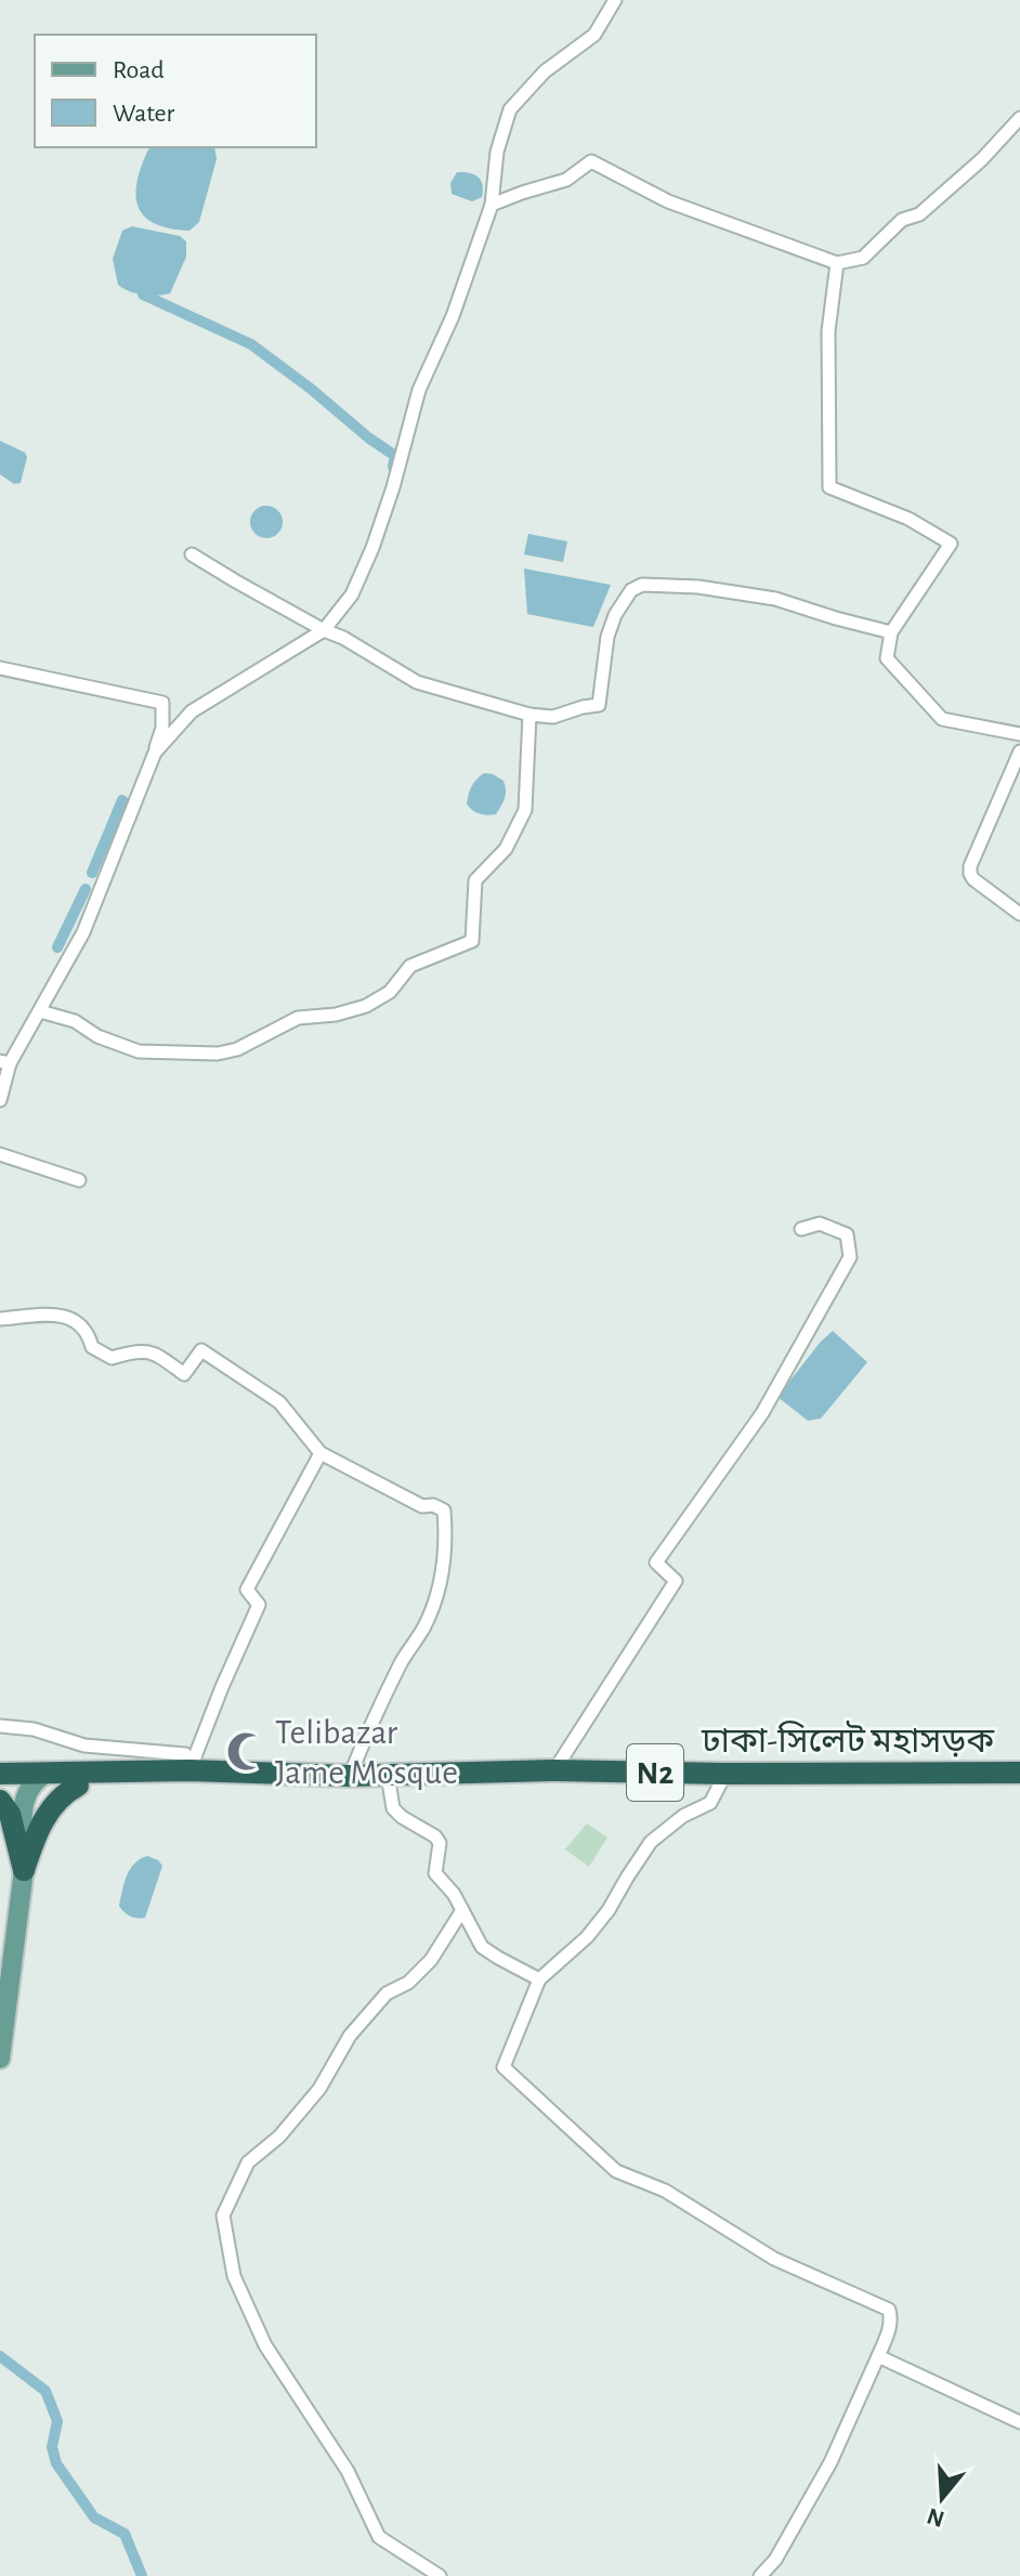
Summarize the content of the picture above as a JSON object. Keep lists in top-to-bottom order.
{
  "streets": {
    "highway": ["ঢাকা-সিলেট মহাসড়ক", "N2"]
  },
  "places": {
    "mosque": ["Telibazar Jame Mosque"]
  },
  "legend": ["Road", "Water"],
  "north": "bottom"
}
